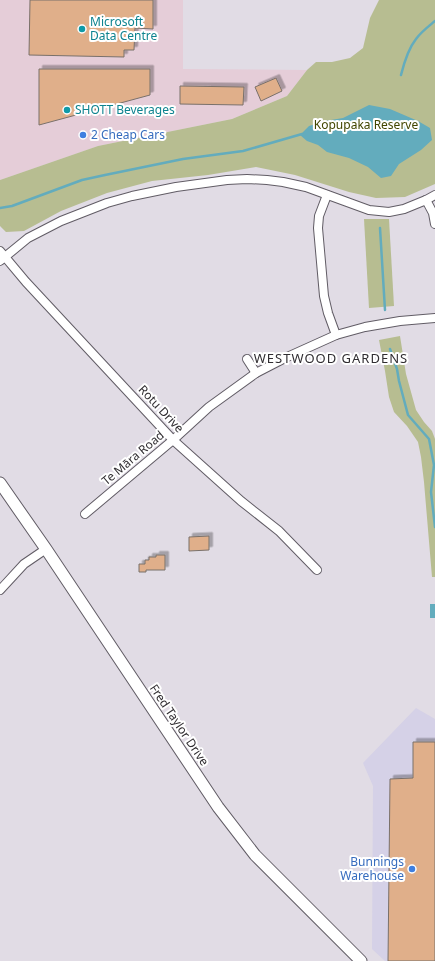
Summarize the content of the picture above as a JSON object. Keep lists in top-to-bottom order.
{
  "streets": {
    "main road": ["Fred Taylor Drive"],
    "street": ["Rotu Drive", "Te Māra Road"]
  },
  "crossings": [
    ["Rotu Drive", "Te Māra Road"]
  ],
  "districts": ["WESTWOOD GARDENS"],
  "parks": ["Kopupaka Reserve"],
  "places": [
    "Microsoft Data Centre",
    "SHOTT Beverages",
    "2 Cheap Cars",
    "Bunnings Warehouse"
  ]
}
